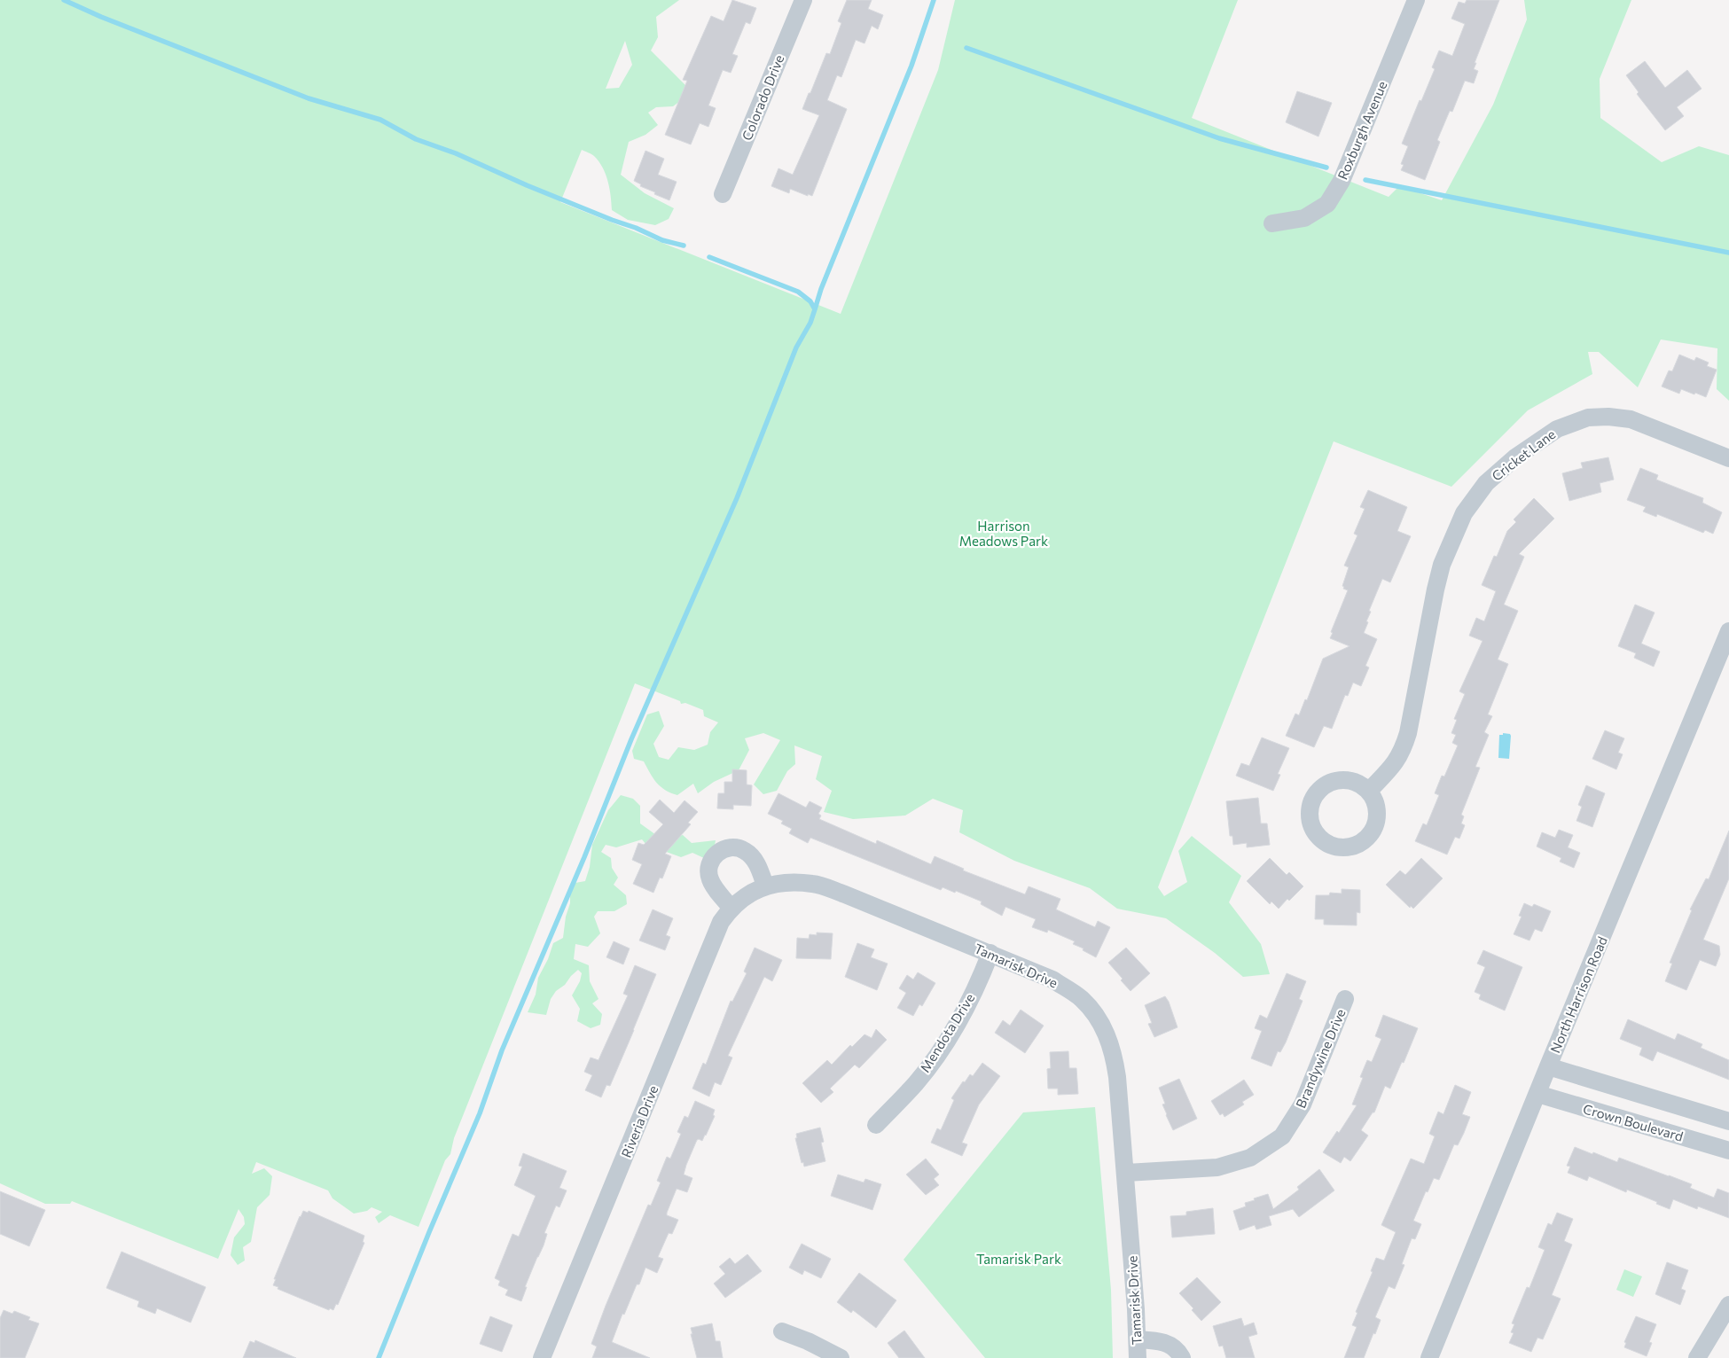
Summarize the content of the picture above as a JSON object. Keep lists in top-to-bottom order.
{
  "streets": {
    "street": [
      "Colorado Drive",
      "Roxburgh Avenue",
      "Cricket Lane",
      "Tamarisk Drive",
      "North Harrison Road",
      "Mendota Drive",
      "Brandywine Drive",
      "Riveria Drive",
      "Crown Boulevard"
    ]
  },
  "crossings": [
    ["Tamarisk Drive", "Mendota Drive"],
    ["Tamarisk Drive", "Brandywine Drive"],
    ["Tamarisk Drive", "Riveria Drive"],
    ["North Harrison Road", "Crown Boulevard"]
  ],
  "parks": ["Harrison Meadows Park", "Tamarisk Park"]
}
